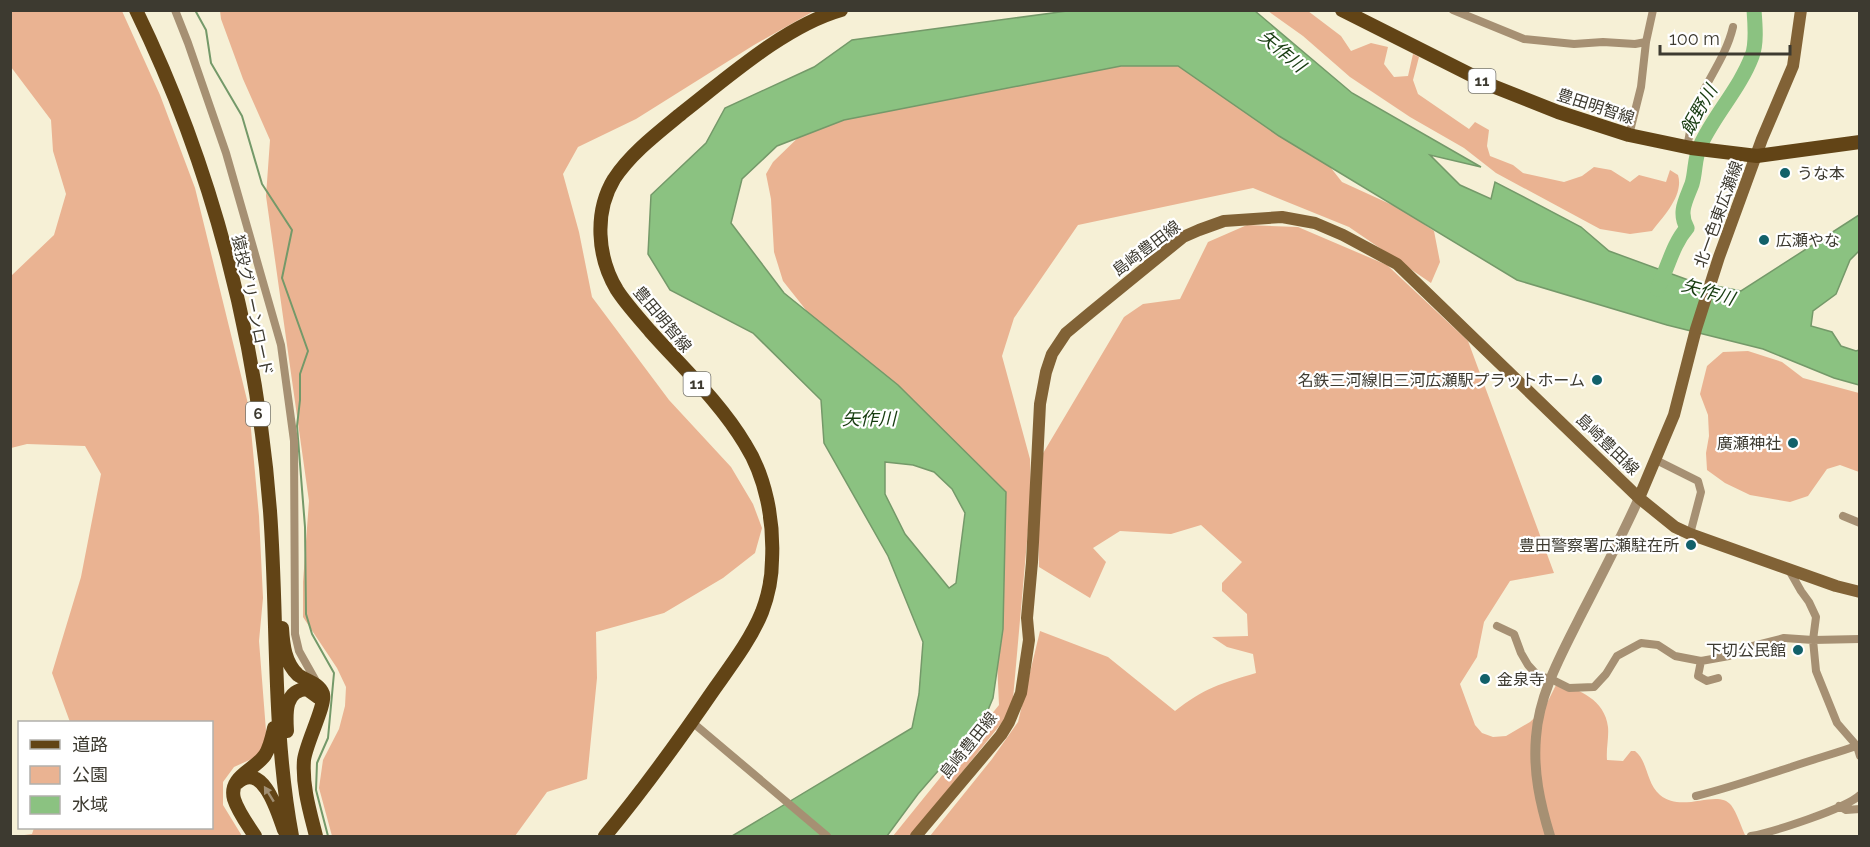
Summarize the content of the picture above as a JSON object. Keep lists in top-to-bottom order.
{
  "streets": {
    "main road": [
      "11",
      "豊田明智線",
      "北一色東広瀬線",
      "島崎豊田線",
      "猿投グリーンロード",
      "6"
    ]
  },
  "crossings": [
    ["豊田明智線", "北一色東広瀬線"],
    ["北一色東広瀬線", "島崎豊田線"]
  ],
  "water": ["矢作川", "飯野川"],
  "places": [
    "うな本",
    "広瀬やな",
    "名鉄三河線旧三河広瀬駅プラットホーム",
    "廣瀬神社",
    "豊田警察署広瀬駐在所",
    "下切公民館",
    "金泉寺"
  ],
  "legend": ["道路", "公園", "水域"],
  "scale_bar": "100 m"
}
